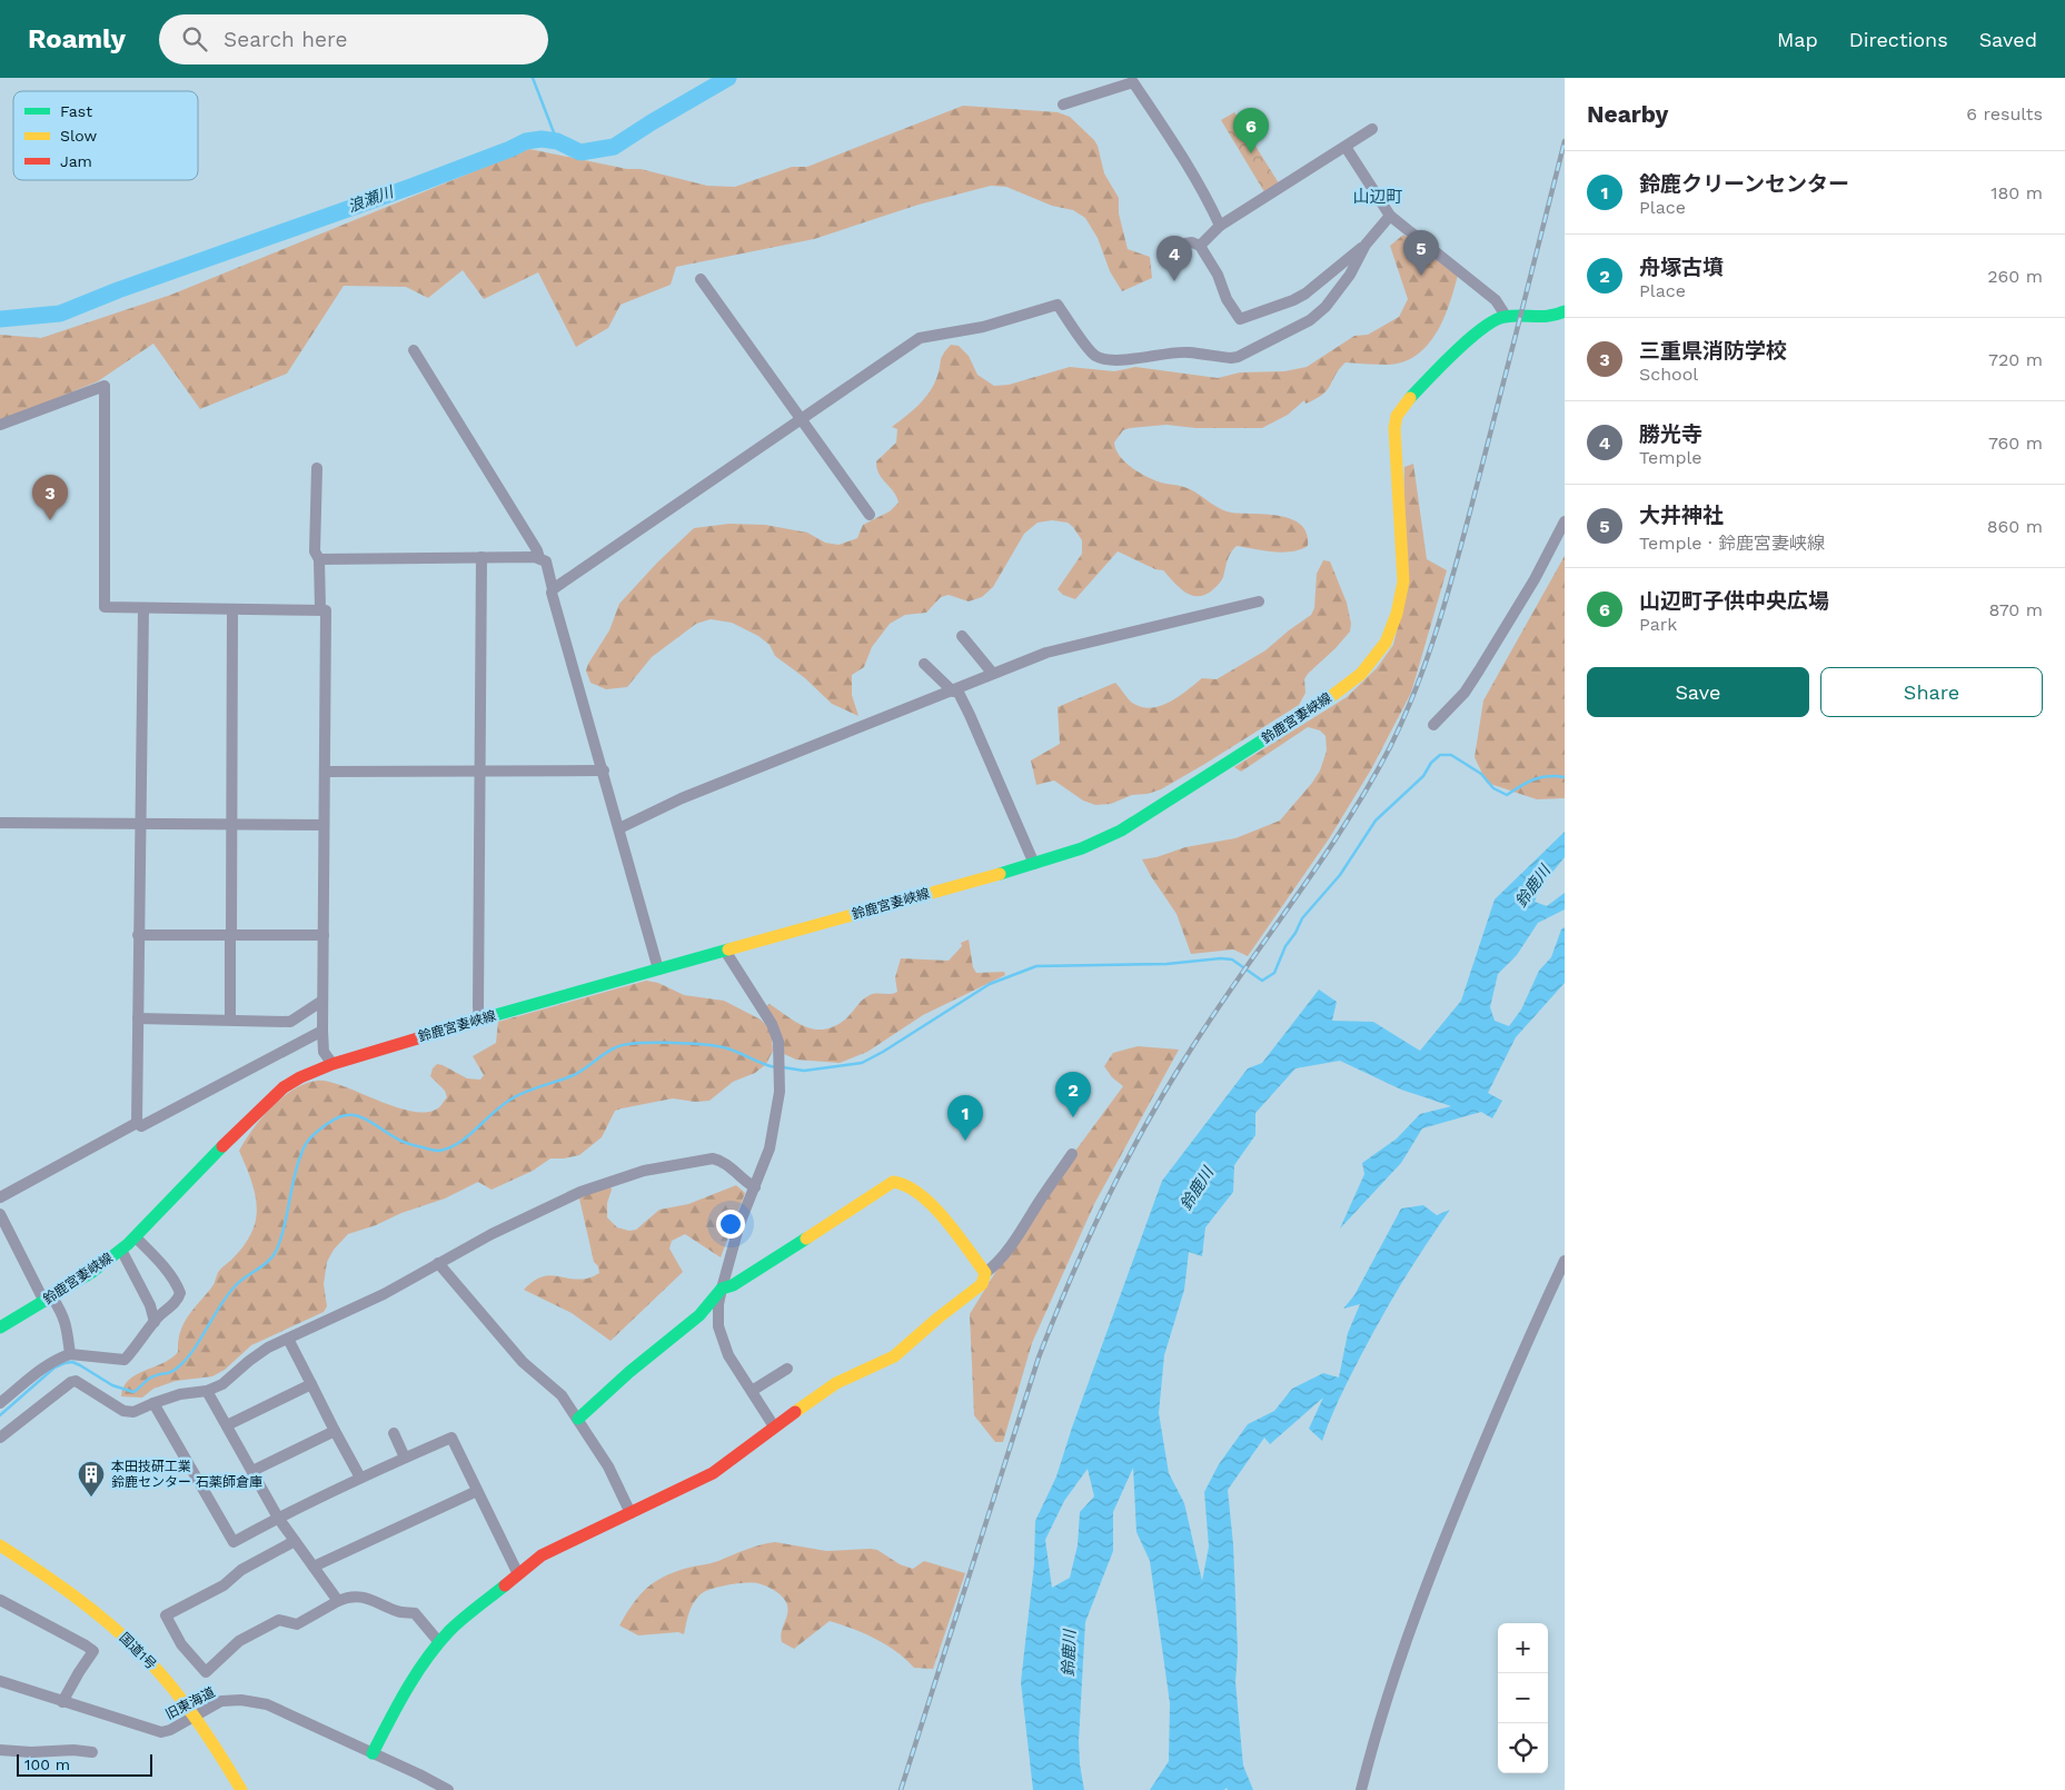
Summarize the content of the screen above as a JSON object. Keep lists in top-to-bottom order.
{
  "streets": {
    "main road": ["鈴鹿宮妻峡線", "国道1号"],
    "street": ["旧東海道"]
  },
  "districts": ["山辺町"],
  "water": ["浪瀬川", "鈴鹿川"],
  "places": {
    "building": ["本田技研工業 鈴鹿センター 石薬師倉庫"]
  },
  "legend": ["Fast", "Slow", "Jam"],
  "scale_bar": "100 m",
  "page": {
    "header": "Roamly",
    "search": "Search here",
    "nav": ["Map", "Directions", "Saved"],
    "heading": ["Nearby", "6 results"],
    "pins": [
      "6",
      "5",
      "4",
      "3",
      "2",
      "1"
    ],
    "list": [
      {
        "mark": "1",
        "name": "鈴鹿クリーンセンター",
        "note": "Place",
        "value": "180 m"
      },
      {
        "mark": "2",
        "name": "舟塚古墳",
        "note": "Place",
        "value": "260 m"
      },
      {
        "mark": "3",
        "name": "三重県消防学校",
        "note": "School",
        "value": "720 m"
      },
      {
        "mark": "4",
        "name": "勝光寺",
        "note": "Temple",
        "value": "760 m"
      },
      {
        "mark": "5",
        "name": "大井神社",
        "note": "Temple · 鈴鹿宮妻峡線",
        "value": "860 m"
      },
      {
        "mark": "6",
        "name": "山辺町子供中央広場",
        "note": "Park",
        "value": "870 m"
      }
    ],
    "buttons": ["Save", "Share"],
    "map_buttons": ["+", "−"],
    "scale": "100 m"
  }
}
